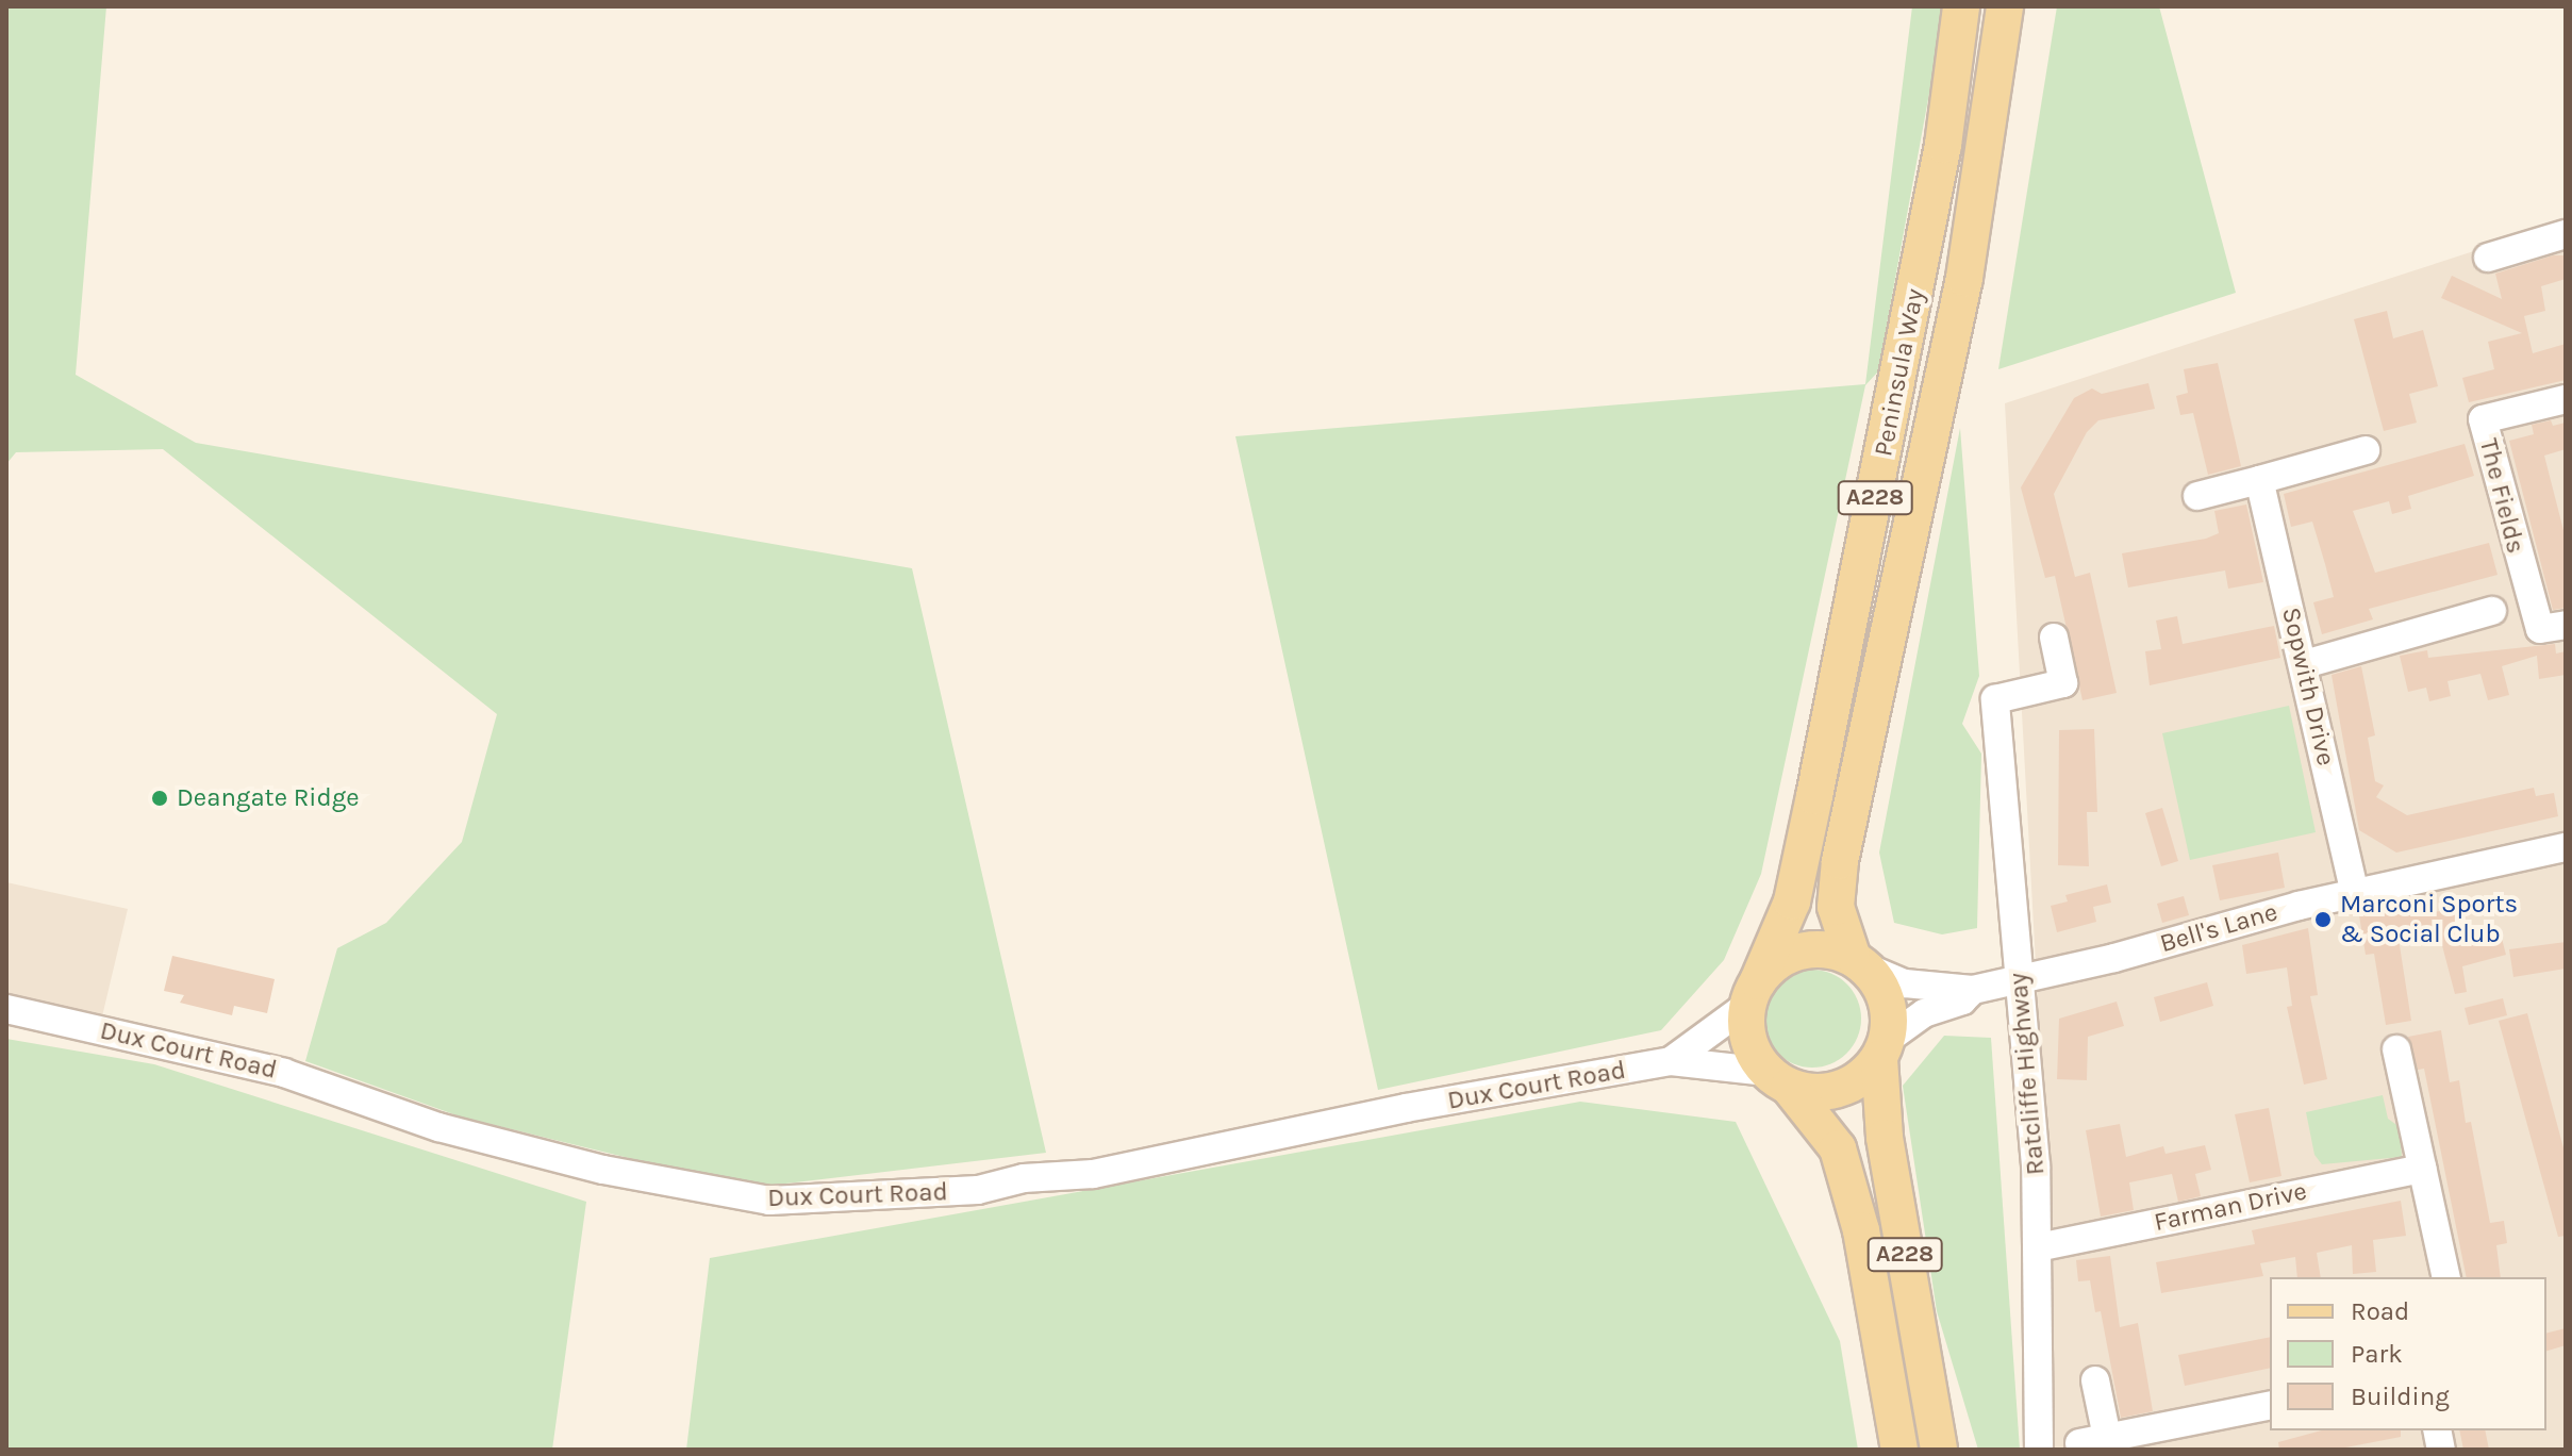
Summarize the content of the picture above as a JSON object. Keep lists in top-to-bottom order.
{
  "streets": {
    "main road": ["Peninsula Way", "A228"],
    "street": [
      "The Fields",
      "Sopwith Drive",
      "Bell's Lane",
      "Dux Court Road",
      "Ratcliffe Highway",
      "Farman Drive"
    ]
  },
  "crossings": [
    ["Peninsula Way", "A228"],
    ["Peninsula Way", "Bell's Lane"],
    ["Peninsula Way", "Dux Court Road"],
    ["A228", "Bell's Lane"],
    ["A228", "Dux Court Road"],
    ["Sopwith Drive", "Bell's Lane"],
    ["Bell's Lane", "Dux Court Road"],
    ["Bell's Lane", "Ratcliffe Highway"],
    ["Ratcliffe Highway", "Farman Drive"]
  ],
  "places": ["Deangate Ridge", "Marconi Sports & Social Club"],
  "legend": ["Road", "Park", "Building"]
}
